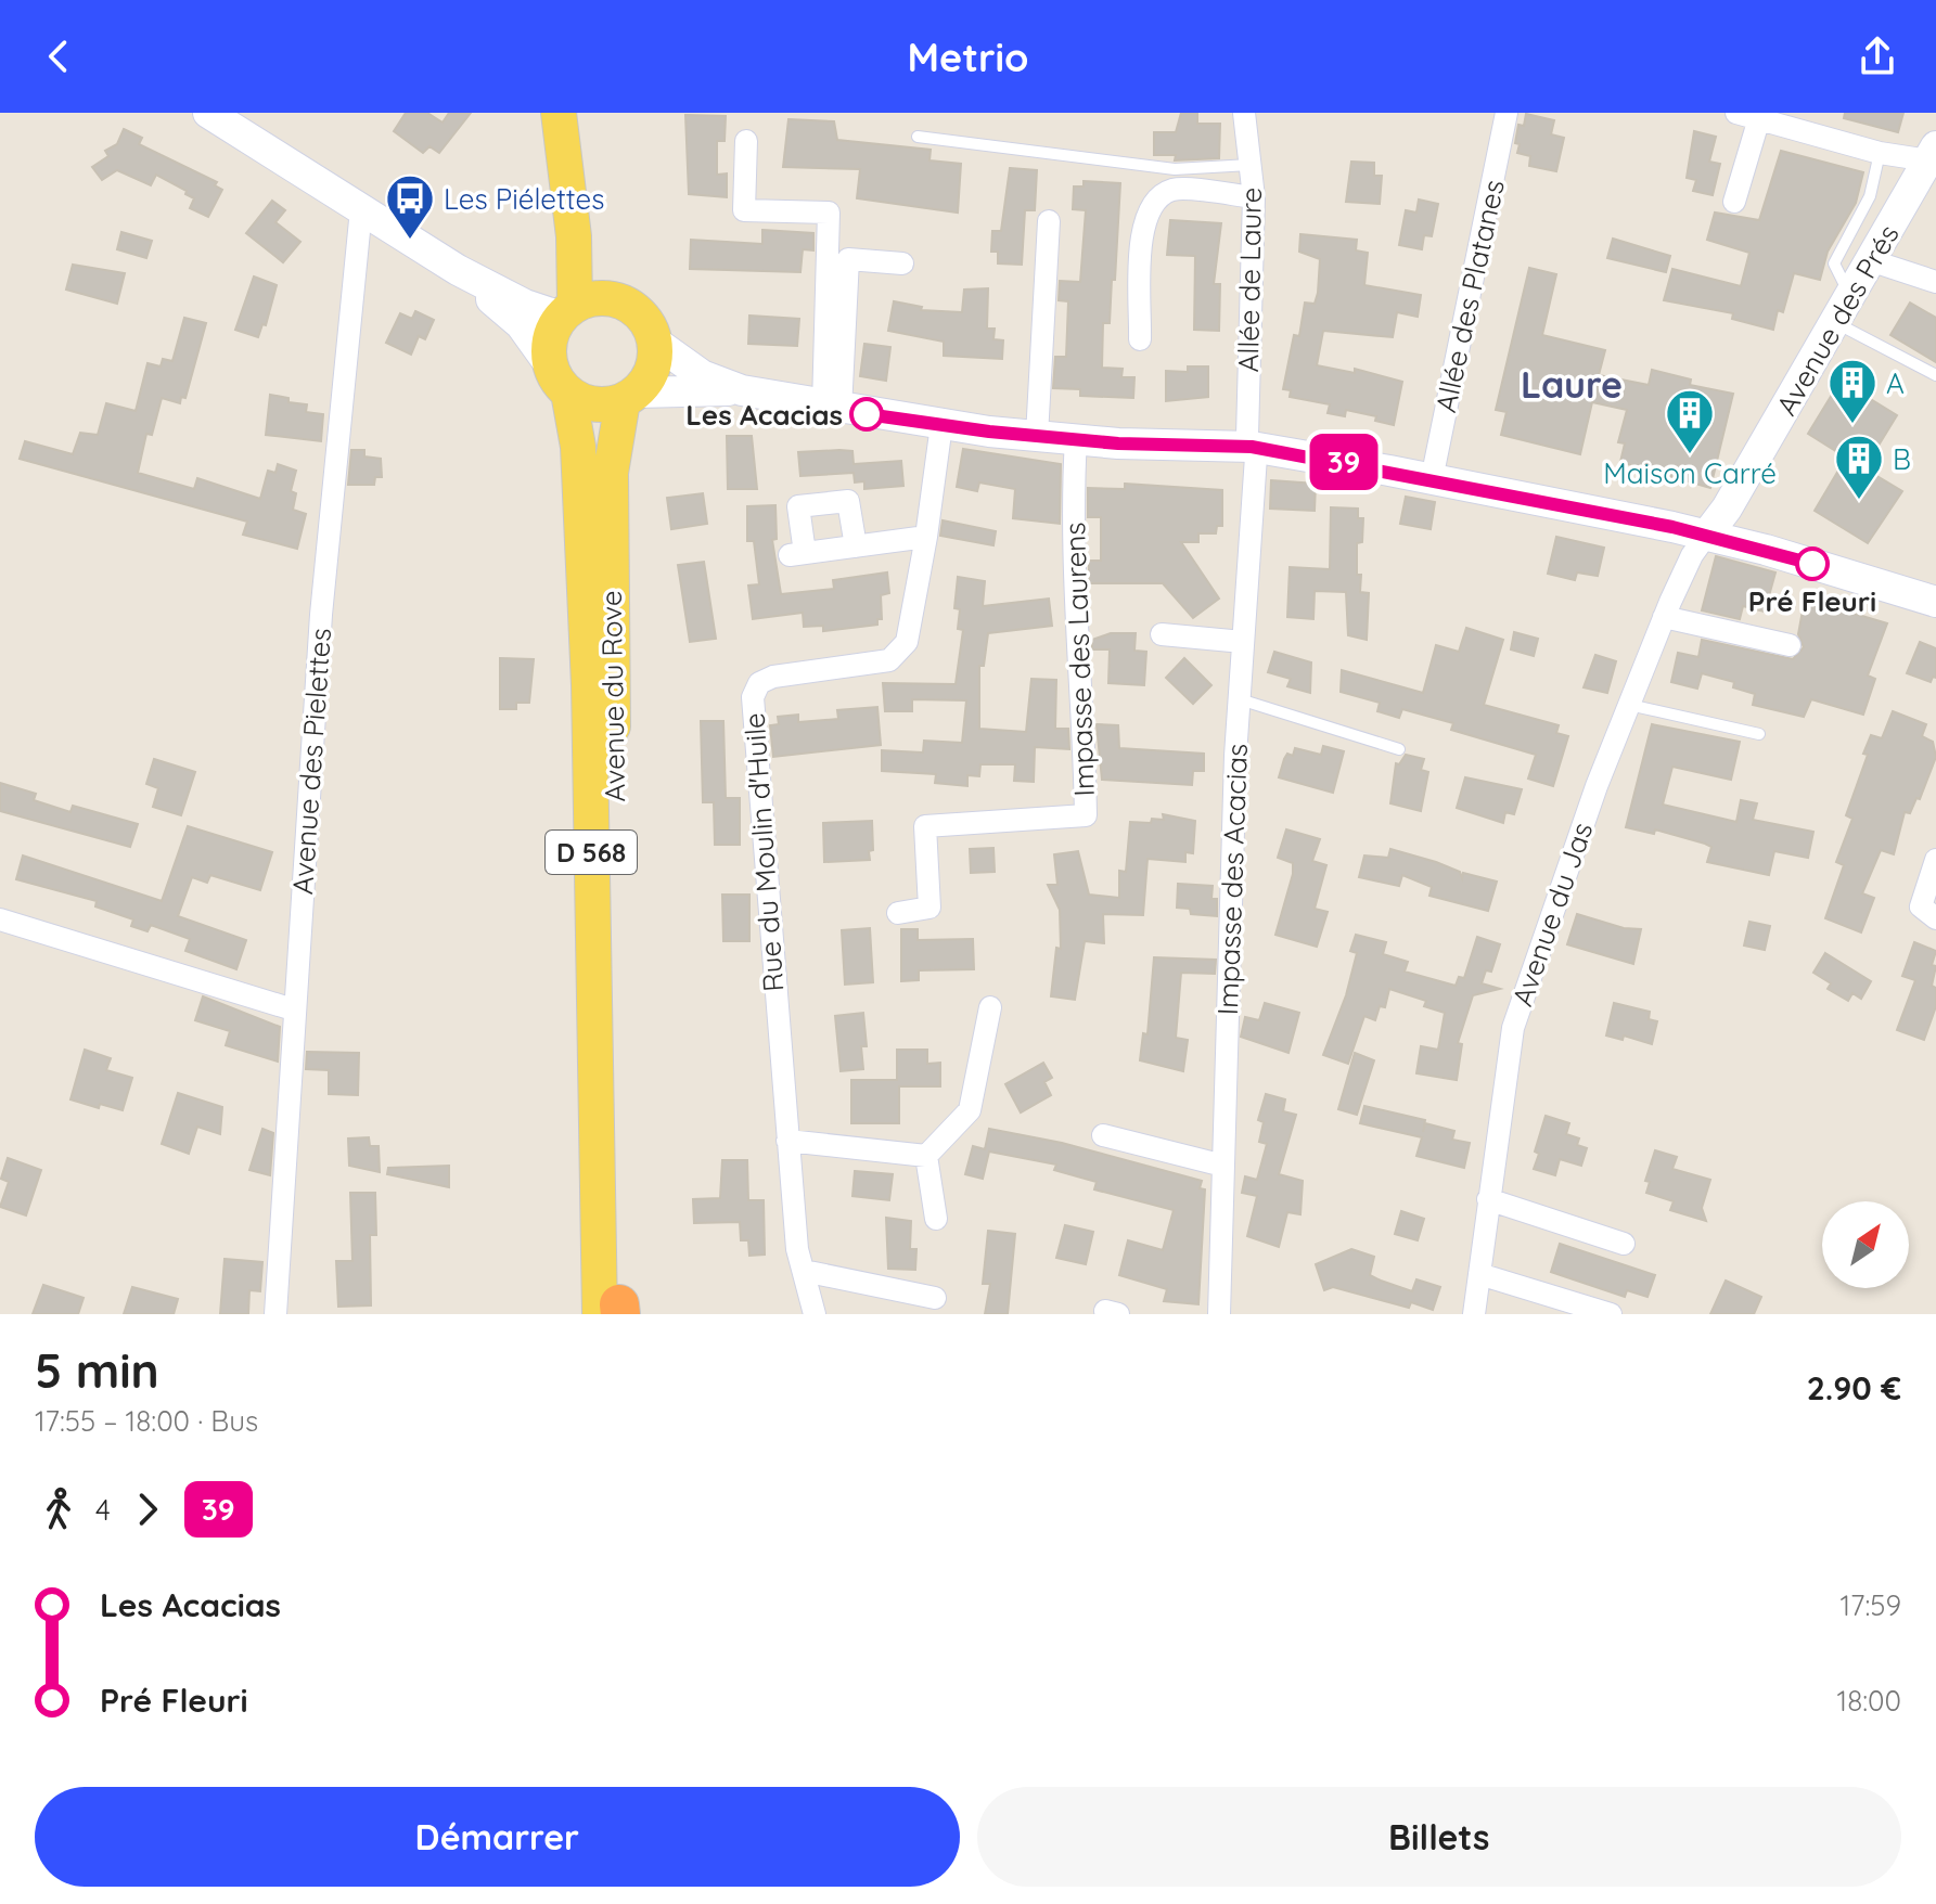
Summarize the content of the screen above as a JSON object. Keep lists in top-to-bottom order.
{
  "streets": {
    "main road": ["Avenue du Rove", "D 568"],
    "street": [
      "Allée de Laure",
      "Allée des Platanes",
      "Avenue des Prés",
      "Impasse des Laurens",
      "Avenue des Pielettes",
      "Rue du Moulin d'Huile",
      "Impasse des Acacias",
      "Avenue du Jas"
    ]
  },
  "crossings": [
    ["Allée de Laure", "Impasse des Acacias"],
    ["Avenue des Prés", "Avenue du Jas"],
    ["Avenue du Rove", "D 568"]
  ],
  "districts": ["Laure"],
  "places": {
    "bus stop": ["Les Piélettes"],
    "other": ["Les Acacias", "Pré Fleuri"],
    "building": ["A", "Maison Carré", "B"]
  },
  "lines": ["bus line 39"],
  "north": "top right",
  "page": {
    "header": "Metrio",
    "on_map": "39",
    "heading": ["5 min", "17:55 – 18:00 · Bus", "2.90 €"],
    "legs": ["4", "39"],
    "list": [
      {
        "name": "Les Acacias",
        "value": "17:59"
      },
      {
        "name": "Pré Fleuri",
        "value": "18:00"
      }
    ],
    "buttons": ["Démarrer", "Billets"]
  }
}
